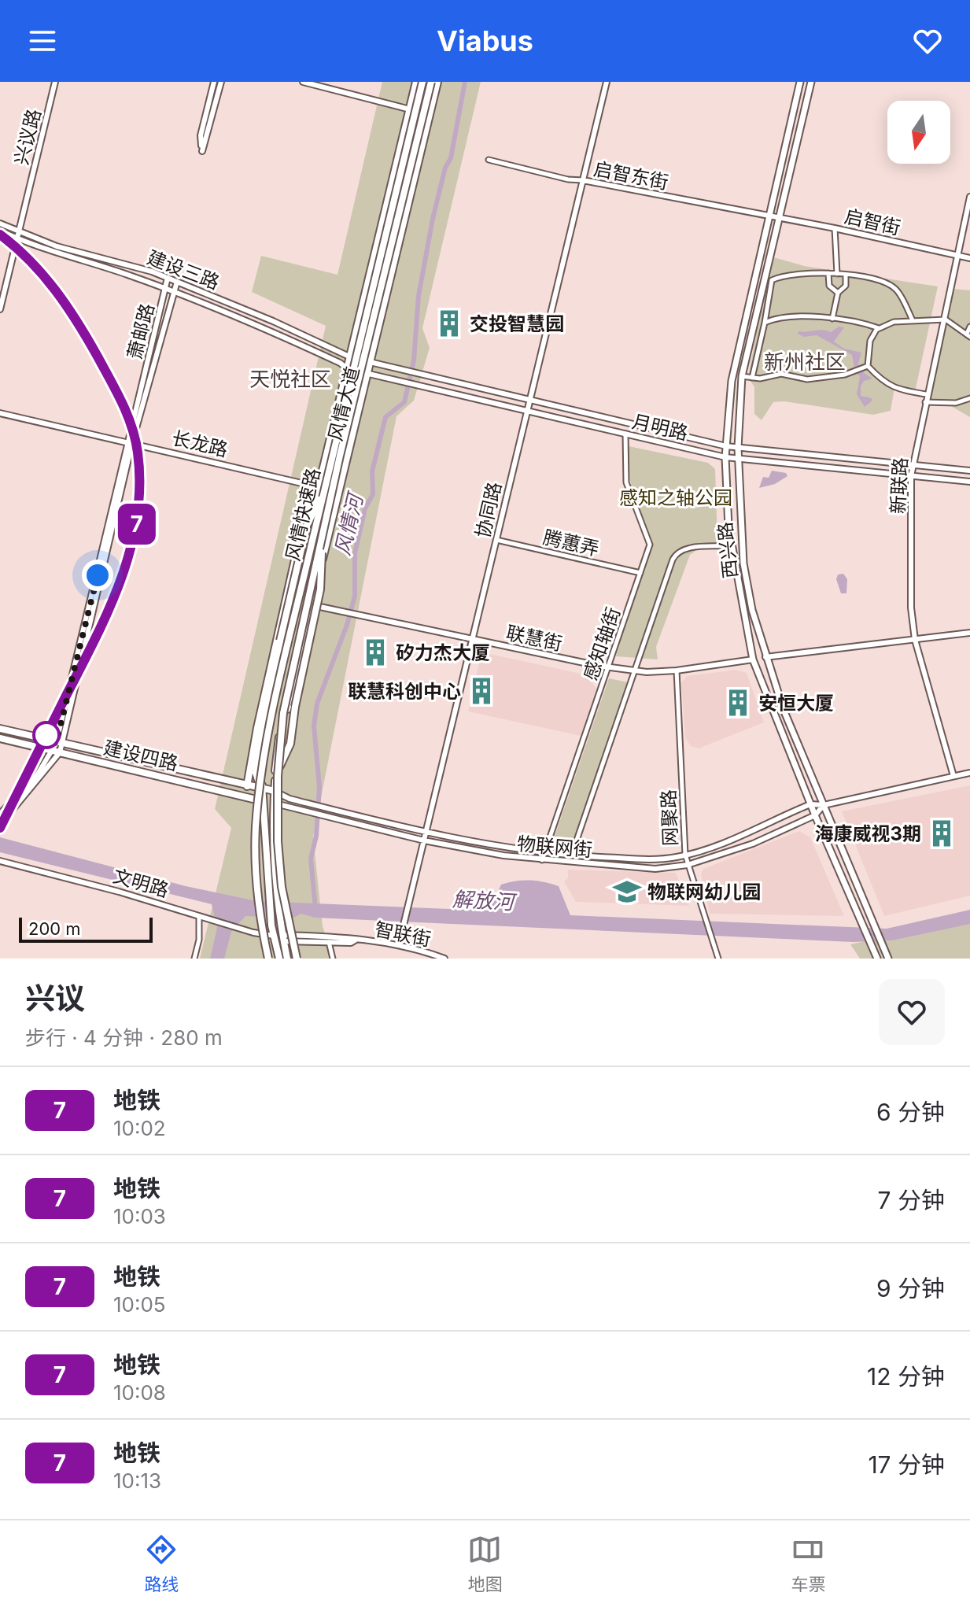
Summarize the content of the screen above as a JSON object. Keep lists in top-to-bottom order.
{
  "streets": {
    "main road": [
      "风情大道",
      "风情快速路",
      "西兴路",
      "建设四路"
    ],
    "street": [
      "兴议路",
      "启智东街",
      "启智街",
      "建设三路",
      "萧邮路",
      "月明路",
      "长龙路",
      "新联路",
      "协同路",
      "腾蕙弄",
      "联慧街",
      "感知轴街",
      "网聚路",
      "物联网街",
      "文明路",
      "智联街"
    ]
  },
  "crossings": [
    ["兴议路", "建设三路"],
    ["启智东街", "启智街"],
    ["启智东街", "协同路"],
    ["启智东街", "西兴路"],
    ["启智街", "新联路"],
    ["启智街", "西兴路"],
    ["建设三路", "萧邮路"],
    ["建设三路", "风情大道"],
    ["建设三路", "月明路"],
    ["萧邮路", "长龙路"],
    ["萧邮路", "建设四路"],
    ["风情大道", "月明路"],
    ["风情大道", "长龙路"],
    ["风情大道", "风情快速路"],
    ["风情大道", "联慧街"],
    ["风情大道", "建设四路"],
    ["风情大道", "物联网街"],
    ["风情大道", "文明路"],
    ["风情大道", "智联街"],
    ["月明路", "新联路"],
    ["月明路", "协同路"],
    ["月明路", "西兴路"],
    ["月明路", "感知轴街"],
    ["长龙路", "风情快速路"],
    ["新联路", "物联网街"],
    ["协同路", "腾蕙弄"],
    ["协同路", "联慧街"],
    ["协同路", "物联网街"],
    ["协同路", "智联街"],
    ["腾蕙弄", "感知轴街"],
    ["西兴路", "联慧街"],
    ["西兴路", "感知轴街"],
    ["西兴路", "物联网街"],
    ["联慧街", "感知轴街"],
    ["联慧街", "网聚路"],
    ["感知轴街", "物联网街"],
    ["建设四路", "物联网街"],
    ["网聚路", "物联网街"]
  ],
  "districts": ["新州社区", "天悦社区"],
  "water": ["风情河", "解放河"],
  "parks": ["感知之轴公园"],
  "places": {
    "building": [
      "交投智慧园",
      "矽力杰大厦",
      "联慧科创中心",
      "安恒大厦",
      "海康威视3期"
    ],
    "school or university": ["物联网幼儿园"]
  },
  "lines": ["metro line 7"],
  "scale_bar": "200 m",
  "north": "bottom",
  "page": {
    "header": "Viabus",
    "on_map": "7",
    "scale": "200 m",
    "heading": ["兴议", "步行 · 4 分钟 · 280 m"],
    "list": [
      {
        "mark": "7",
        "name": "地铁",
        "note": "10:02",
        "value": "6 分钟"
      },
      {
        "mark": "7",
        "name": "地铁",
        "note": "10:03",
        "value": "7 分钟"
      },
      {
        "mark": "7",
        "name": "地铁",
        "note": "10:05",
        "value": "9 分钟"
      },
      {
        "mark": "7",
        "name": "地铁",
        "note": "10:08",
        "value": "12 分钟"
      },
      {
        "mark": "7",
        "name": "地铁",
        "note": "10:13",
        "value": "17 分钟"
      }
    ],
    "tabs": ["路线", "地图", "车票"]
  }
}
